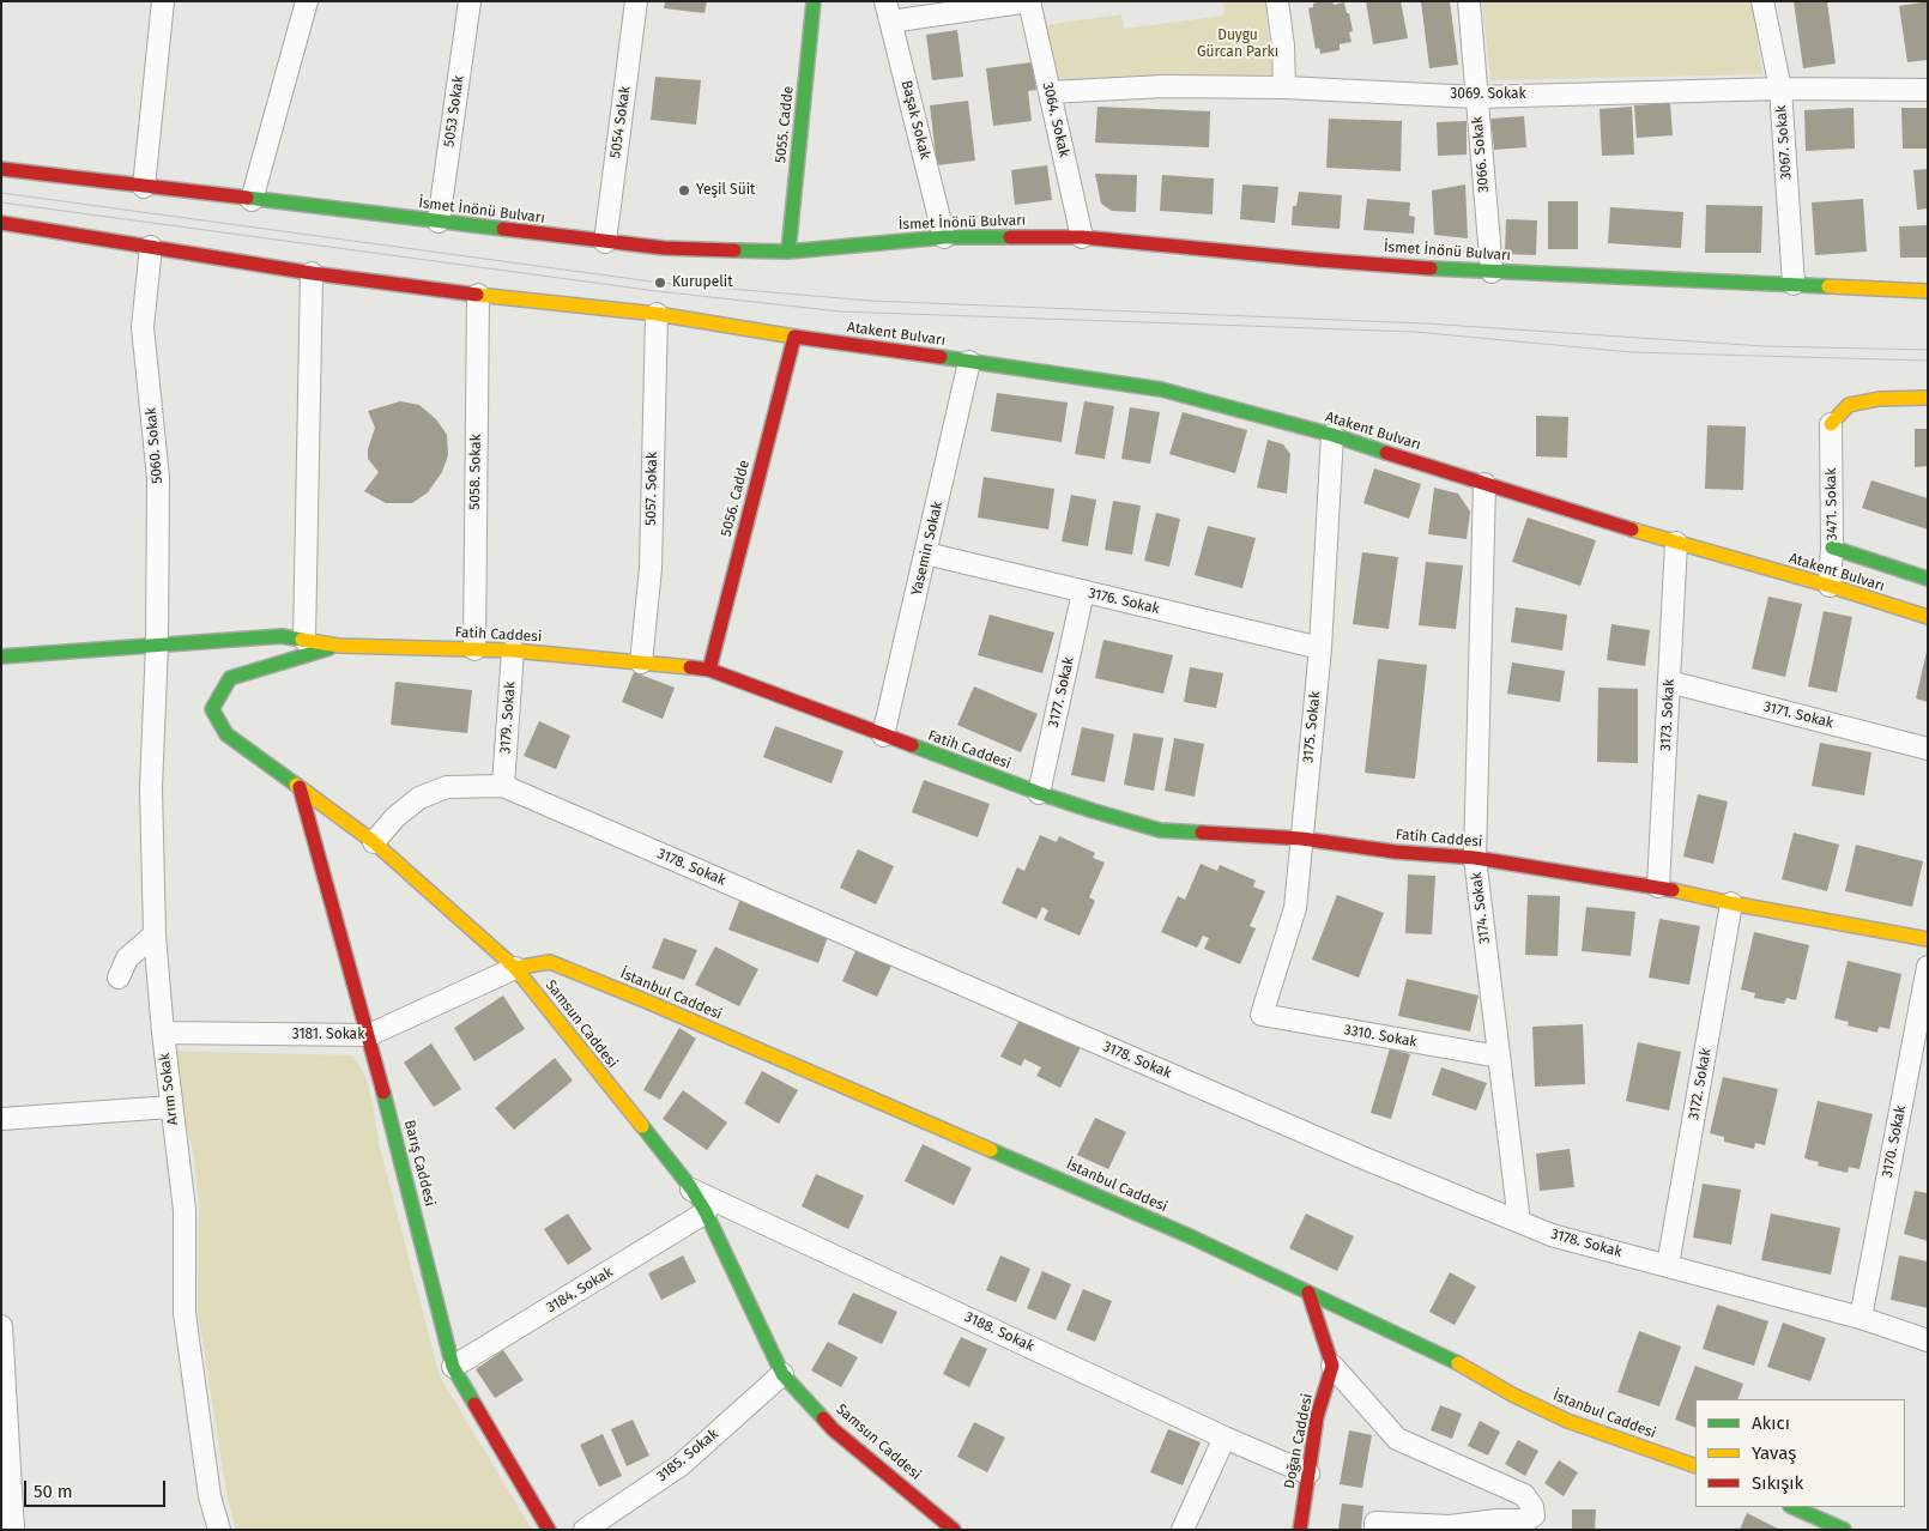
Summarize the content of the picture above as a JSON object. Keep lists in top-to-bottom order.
{
  "streets": {
    "street": [
      "3069. Sokak",
      "5053 Sokak",
      "Başak Sokak",
      "3064. Sokak",
      "5054 Sokak",
      "5055. Cadde",
      "3067. Sokak",
      "3066. Sokak",
      "İsmet İnönü Bulvarı",
      "Atakent Bulvarı",
      "5060. Sokak",
      "5058. Sokak",
      "5057. Sokak",
      "5056. Cadde",
      "3471. Sokak",
      "Yasemin Sokak",
      "3176. Sokak",
      "Fatih Caddesi",
      "3177. Sokak",
      "3173. Sokak",
      "3171. Sokak",
      "3179. Sokak",
      "3175. Sokak",
      "3178. Sokak",
      "3174. Sokak",
      "İstanbul Caddesi",
      "Samsun Caddesi",
      "3181. Sokak",
      "3310. Sokak",
      "3172. Sokak",
      "Arım Sokak",
      "3170. Sokak",
      "Barış Caddesi",
      "3184. Sokak",
      "3188. Sokak",
      "Doğan Caddesi",
      "3185. Sokak"
    ]
  },
  "crossings": [
    ["3069. Sokak", "3064. Sokak"],
    ["3069. Sokak", "3067. Sokak"],
    ["3069. Sokak", "3066. Sokak"],
    ["5053 Sokak", "İsmet İnönü Bulvarı"],
    ["Başak Sokak", "İsmet İnönü Bulvarı"],
    ["3064. Sokak", "İsmet İnönü Bulvarı"],
    ["5054 Sokak", "İsmet İnönü Bulvarı"],
    ["5055. Cadde", "İsmet İnönü Bulvarı"],
    ["3067. Sokak", "İsmet İnönü Bulvarı"],
    ["3066. Sokak", "İsmet İnönü Bulvarı"],
    ["Atakent Bulvarı", "5056. Cadde"],
    ["Atakent Bulvarı", "3471. Sokak"],
    ["Atakent Bulvarı", "Yasemin Sokak"],
    ["Atakent Bulvarı", "3173. Sokak"],
    ["Atakent Bulvarı", "3175. Sokak"],
    ["Atakent Bulvarı", "3174. Sokak"],
    ["5060. Sokak", "Fatih Caddesi"],
    ["5060. Sokak", "Arım Sokak"],
    ["5058. Sokak", "Fatih Caddesi"],
    ["5057. Sokak", "Fatih Caddesi"],
    ["5056. Cadde", "Fatih Caddesi"],
    ["Yasemin Sokak", "3176. Sokak"],
    ["Yasemin Sokak", "Fatih Caddesi"],
    ["3176. Sokak", "3177. Sokak"],
    ["3176. Sokak", "3175. Sokak"],
    ["Fatih Caddesi", "3177. Sokak"],
    ["Fatih Caddesi", "3173. Sokak"],
    ["Fatih Caddesi", "3179. Sokak"],
    ["Fatih Caddesi", "3175. Sokak"],
    ["Fatih Caddesi", "3174. Sokak"],
    ["Fatih Caddesi", "Samsun Caddesi"],
    ["Fatih Caddesi", "3172. Sokak"],
    ["Fatih Caddesi", "Arım Sokak"],
    ["3173. Sokak", "3171. Sokak"],
    ["3179. Sokak", "3178. Sokak"],
    ["3175. Sokak", "3310. Sokak"],
    ["3178. Sokak", "3174. Sokak"],
    ["3178. Sokak", "Samsun Caddesi"],
    ["3178. Sokak", "3172. Sokak"],
    ["3178. Sokak", "3170. Sokak"],
    ["3174. Sokak", "3310. Sokak"],
    ["İstanbul Caddesi", "Samsun Caddesi"],
    ["İstanbul Caddesi", "3181. Sokak"],
    ["Samsun Caddesi", "3181. Sokak"],
    ["Samsun Caddesi", "Barış Caddesi"],
    ["Samsun Caddesi", "3184. Sokak"],
    ["Samsun Caddesi", "3188. Sokak"],
    ["Samsun Caddesi", "3185. Sokak"],
    ["3181. Sokak", "Arım Sokak"],
    ["3181. Sokak", "Barış Caddesi"],
    ["Barış Caddesi", "3184. Sokak"],
    ["3188. Sokak", "Doğan Caddesi"]
  ],
  "parks": ["Duygu Gürcan Parkı"],
  "places": ["Yeşil Süit", "Kurupelit"],
  "legend": ["Akıcı", "Yavaş", "Sıkışık"],
  "scale_bar": "50 m"
}
